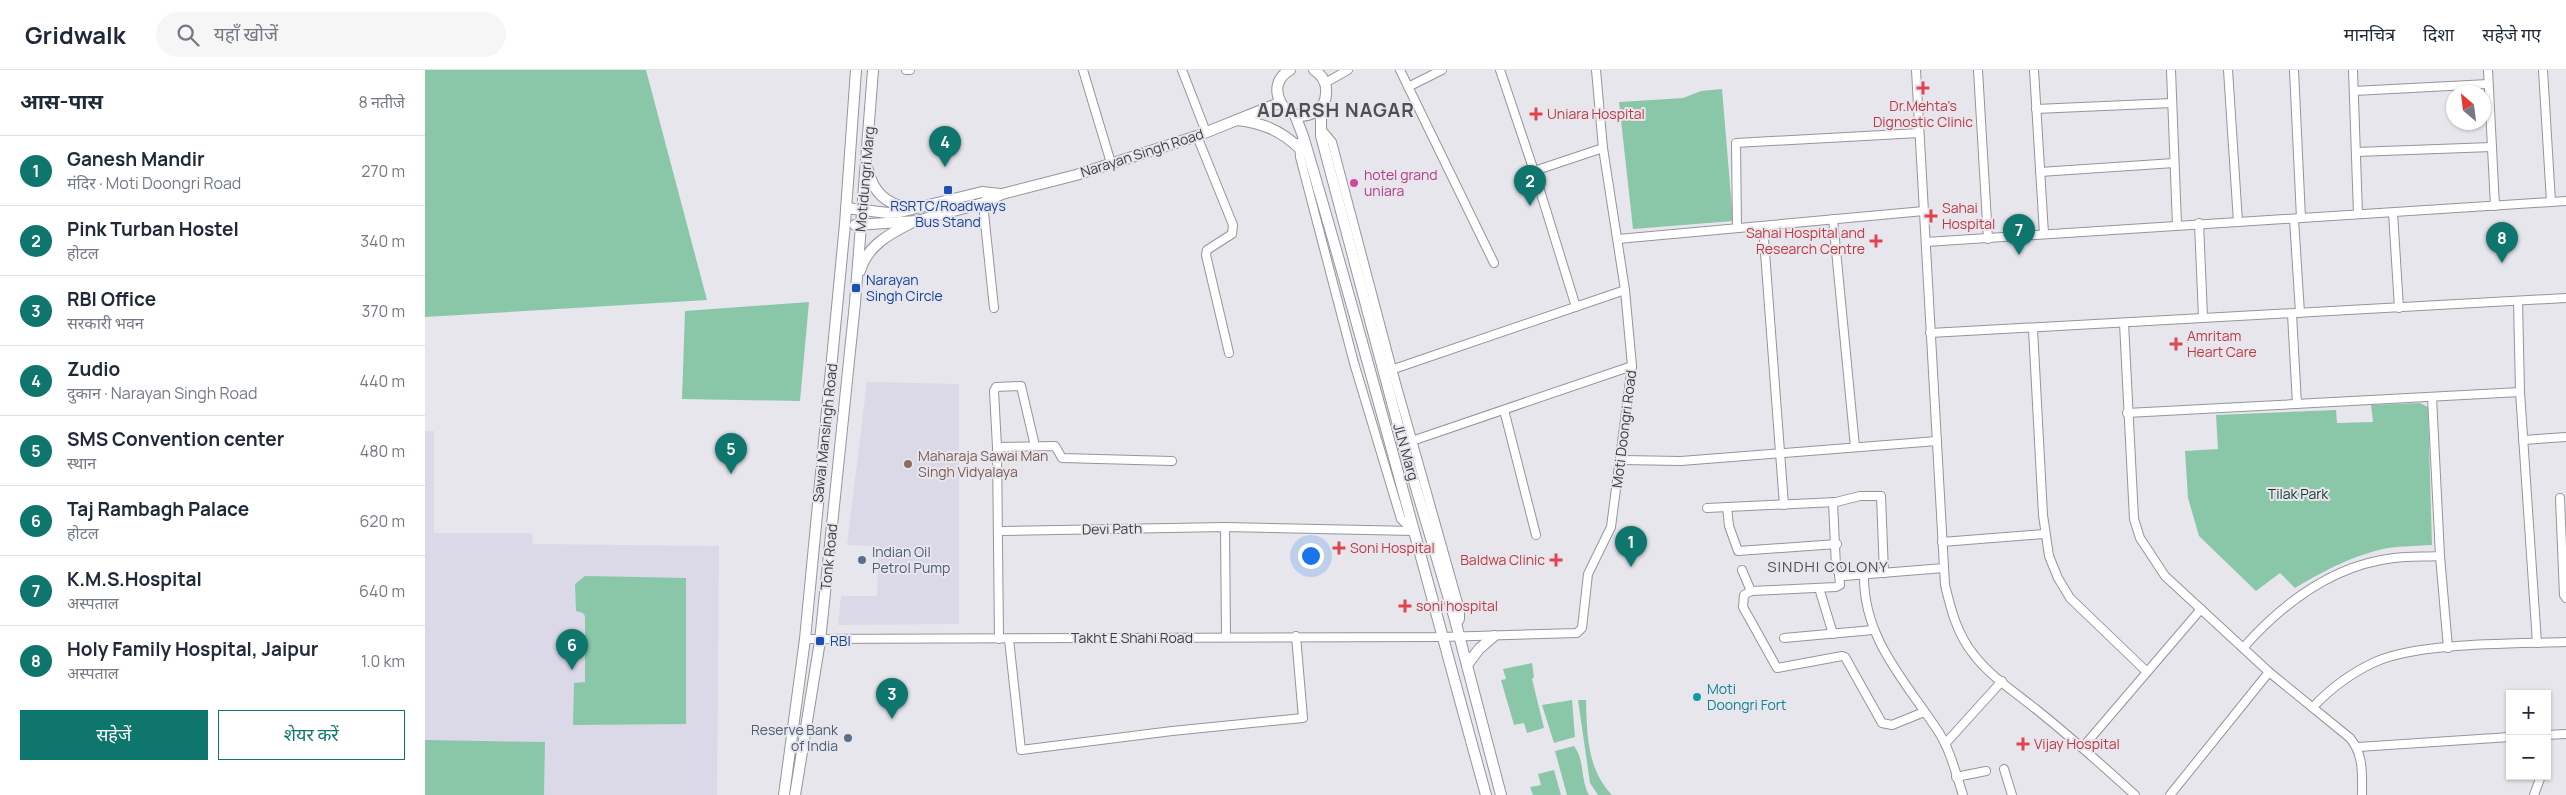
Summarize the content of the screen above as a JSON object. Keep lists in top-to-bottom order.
{
  "streets": {
    "main road": [
      "Narayan Singh Road",
      "Motidungri Marg",
      "Sawai Mansingh Road",
      "JLN Marg",
      "Tonk Road"
    ],
    "street": ["Moti Doongri Road", "Devi Path", "Takht E Shahi Road"]
  },
  "crossings": [
    ["Motidungri Marg", "Tonk Road"],
    ["Moti Doongri Road", "JLN Marg"],
    ["Moti Doongri Road", "Takht E Shahi Road"],
    ["Sawai Mansingh Road", "Takht E Shahi Road"],
    ["JLN Marg", "Devi Path"],
    ["JLN Marg", "Takht E Shahi Road"],
    ["Tonk Road", "Takht E Shahi Road"]
  ],
  "districts": ["ADARSH NAGAR", "SINDHI COLONY"],
  "parks": ["Tilak Park"],
  "places": {
    "health": [
      "Dr.Mehta's Dignostic Clinic",
      "Uniara Hospital",
      "Sahai Hospital",
      "Sahai Hospital and Research Centre",
      "Amritam Heart Care",
      "Soni Hospital",
      "Baldwa Clinic",
      "soni hospital",
      "Vijay Hospital"
    ],
    "other": [
      "hotel grand uniara",
      "Maharaja Sawai Man Singh Vidyalaya",
      "Indian Oil Petrol Pump",
      "Moti Doongri Fort",
      "Reserve Bank of India"
    ],
    "transit": ["RSRTC/Roadways Bus Stand", "Narayan Singh Circle", "RBI"]
  },
  "north": "top left",
  "page": {
    "header": "Gridwalk",
    "search": "यहाँ खोजें",
    "nav": ["मानचित्र", "दिशा", "सहेजे गए"],
    "heading": ["आस-पास", "8 नतीजे"],
    "pins": [
      "4",
      "2",
      "7",
      "8",
      "5",
      "1",
      "6",
      "3"
    ],
    "list": [
      {
        "mark": "1",
        "name": "Ganesh Mandir",
        "note": "मंदिर · Moti Doongri Road",
        "value": "270 m"
      },
      {
        "mark": "2",
        "name": "Pink Turban Hostel",
        "note": "होटल",
        "value": "340 m"
      },
      {
        "mark": "3",
        "name": "RBI Office",
        "note": "सरकारी भवन",
        "value": "370 m"
      },
      {
        "mark": "4",
        "name": "Zudio",
        "note": "दुकान · Narayan Singh Road",
        "value": "440 m"
      },
      {
        "mark": "5",
        "name": "SMS Convention center",
        "note": "स्थान",
        "value": "480 m"
      },
      {
        "mark": "6",
        "name": "Taj Rambagh Palace",
        "note": "होटल",
        "value": "620 m"
      },
      {
        "mark": "7",
        "name": "K.M.S.Hospital",
        "note": "अस्पताल",
        "value": "640 m"
      },
      {
        "mark": "8",
        "name": "Holy Family Hospital, Jaipur",
        "note": "अस्पताल",
        "value": "1.0 km"
      }
    ],
    "map_buttons": ["+", "−"],
    "buttons": ["सहेजें", "शेयर करें"]
  }
}
